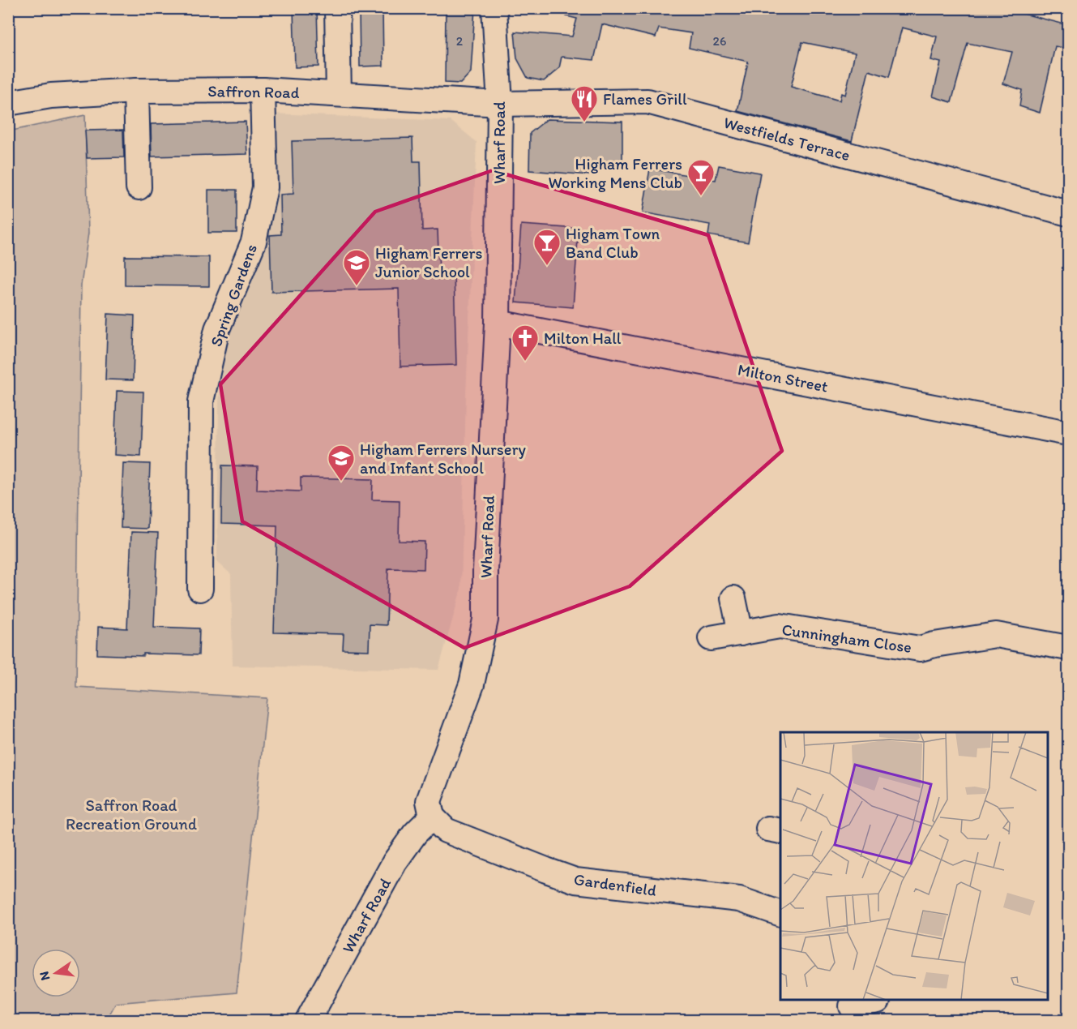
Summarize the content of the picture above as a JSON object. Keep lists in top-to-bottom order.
{
  "streets": {
    "street": [
      "Saffron Road",
      "Westfields Terrace",
      "Wharf Road",
      "Spring Gardens",
      "Milton Street",
      "Cunningham Close",
      "Gardenfield"
    ]
  },
  "crossings": [
    ["Saffron Road", "Westfields Terrace"],
    ["Saffron Road", "Wharf Road"],
    ["Saffron Road", "Spring Gardens"],
    ["Westfields Terrace", "Wharf Road"],
    ["Wharf Road", "Milton Street"],
    ["Wharf Road", "Gardenfield"]
  ],
  "parks": ["Saffron Road Recreation Ground"],
  "places": {
    "restaurant": ["Flames Grill"],
    "bar": ["Higham Ferrers Working Mens Club", "Higham Town Band Club"],
    "school or university": ["Higham Ferrers Junior School", "Higham Ferrers Nursery and Infant School"],
    "church": ["Milton Hall"]
  },
  "house_numbers": ["2", "26"],
  "north": "left"
}
